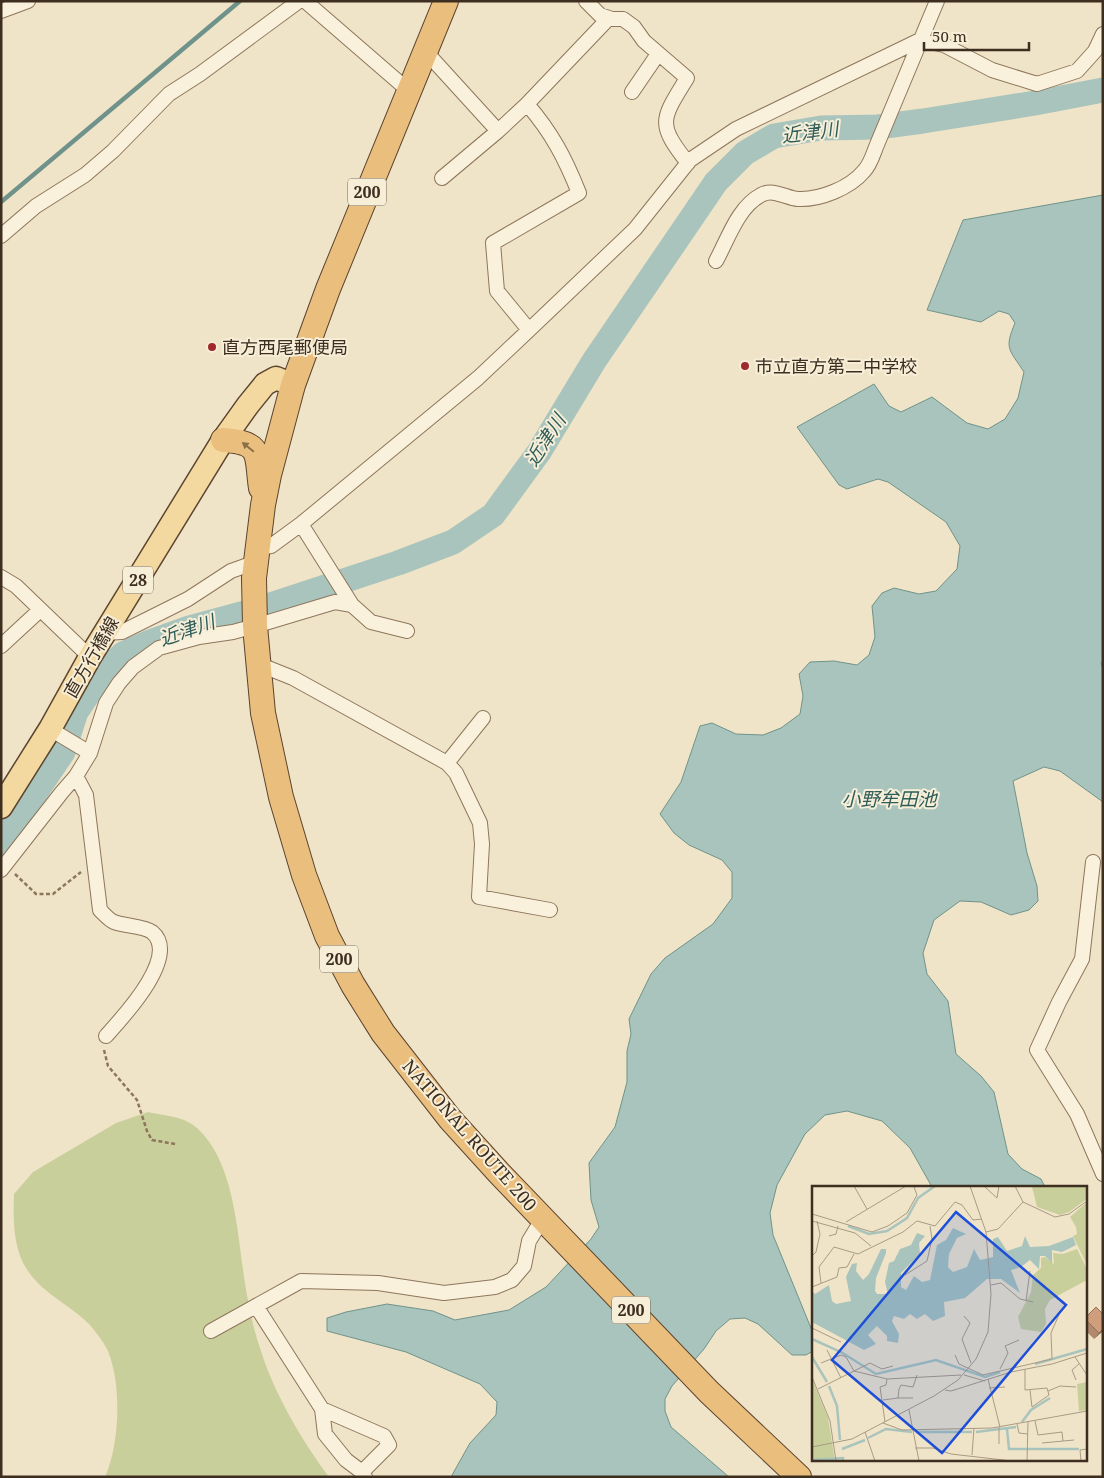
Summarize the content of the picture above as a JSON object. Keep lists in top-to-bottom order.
{
  "streets": {
    "highway": ["200", "NATIONAL ROUTE 200"],
    "main road": ["28", "直方行橋線"]
  },
  "crossings": [
    ["直方行橋線", "NATIONAL ROUTE 200"]
  ],
  "water": ["近津川", "小野牟田池"],
  "places": ["直方西尾郵便局", "市立直方第二中学校"],
  "scale_bar": "50 m"
}
